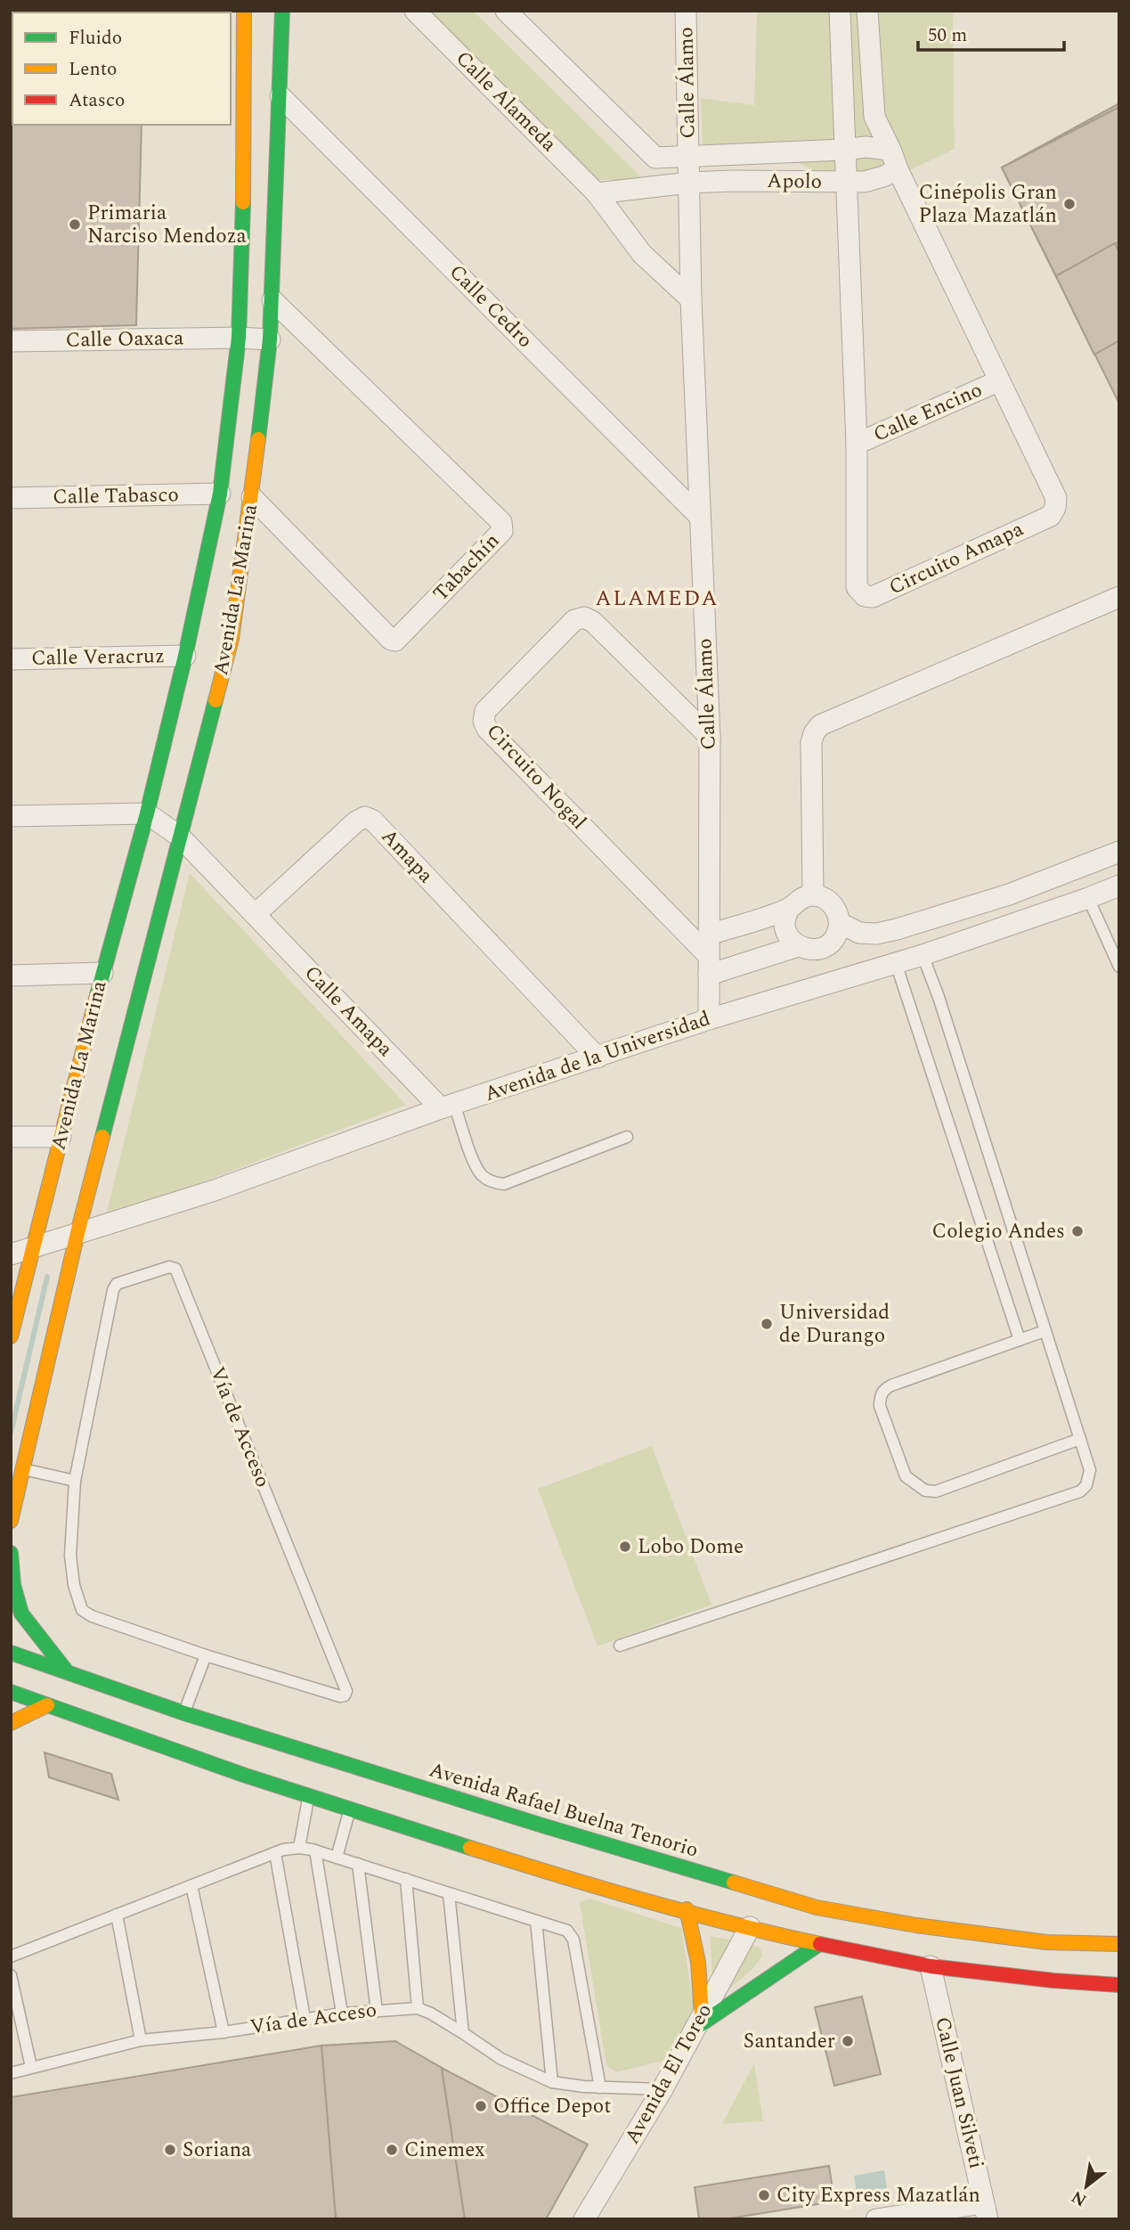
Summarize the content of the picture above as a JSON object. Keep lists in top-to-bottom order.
{
  "streets": {
    "main road": ["Avenida La Marina", "Avenida Rafael Buelna Tenorio"],
    "street": [
      "Calle Álamo",
      "Calle Alameda",
      "Apolo",
      "Calle Cedro",
      "Calle Oaxaca",
      "Calle Encino",
      "Calle Tabasco",
      "Circuito Amapa",
      "Tabachín",
      "Calle Veracruz",
      "Circuito Nogal",
      "Amapa",
      "Calle Amapa",
      "Avenida de la Universidad",
      "Avenida El Toreo",
      "Calle Juan Silveti"
    ],
    "lane": ["Vía de Acceso"]
  },
  "crossings": [
    ["Calle Álamo", "Calle Alameda"],
    ["Calle Álamo", "Apolo"],
    ["Calle Álamo", "Calle Cedro"],
    ["Calle Álamo", "Circuito Nogal"],
    ["Calle Álamo", "Avenida de la Universidad"],
    ["Calle Alameda", "Apolo"],
    ["Apolo", "Circuito Amapa"],
    ["Calle Cedro", "Avenida La Marina"],
    ["Calle Oaxaca", "Avenida La Marina"],
    ["Calle Encino", "Circuito Amapa"],
    ["Calle Tabasco", "Avenida La Marina"],
    ["Tabachín", "Avenida La Marina"],
    ["Avenida La Marina", "Calle Veracruz"],
    ["Avenida La Marina", "Avenida de la Universidad"],
    ["Amapa", "Calle Amapa"],
    ["Amapa", "Avenida de la Universidad"],
    ["Calle Amapa", "Avenida de la Universidad"],
    ["Avenida Rafael Buelna Tenorio", "Avenida El Toreo"],
    ["Avenida Rafael Buelna Tenorio", "Calle Juan Silveti"]
  ],
  "districts": ["ALAMEDA"],
  "places": [
    "Cinépolis Gran Plaza Mazatlán",
    "Primaria Narciso Mendoza",
    "Colegio Andes",
    "Universidad de Durango",
    "Lobo Dome",
    "Santander",
    "Office Depot",
    "Soriana",
    "Cinemex",
    "City Express Mazatlán"
  ],
  "legend": ["Fluido", "Lento", "Atasco"],
  "scale_bar": "50 m",
  "north": "bottom left"
}
